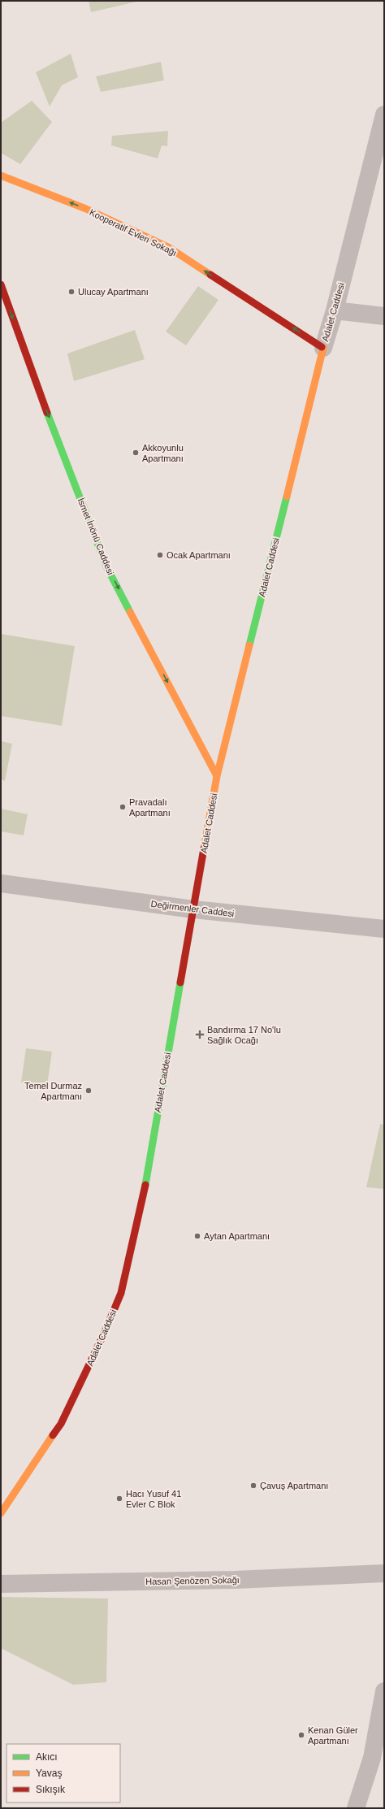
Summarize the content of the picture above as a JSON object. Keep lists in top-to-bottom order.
{
  "streets": {
    "main road": ["Kooperatif Evleri Sokağı", "Adalet Caddesi", "İsmet İnönü Caddesi"],
    "street": ["Değirmenler Caddesi", "Hasan Şenözen Sokağı"]
  },
  "crossings": [
    ["Kooperatif Evleri Sokağı", "Adalet Caddesi"],
    ["Adalet Caddesi", "İsmet İnönü Caddesi"],
    ["Adalet Caddesi", "Değirmenler Caddesi"]
  ],
  "one_way": ["Kooperatif Evleri Sokağı", "İsmet İnönü Caddesi"],
  "places": {
    "other": [
      "Ulucay Apartmanı",
      "Akkoyunlu Apartmanı",
      "Ocak Apartmanı",
      "Pravadalı Apartmanı",
      "Temel Durmaz Apartmanı",
      "Aytan Apartmanı",
      "Çavuş Apartmanı",
      "Hacı Yusuf 41 Evler C Blok",
      "Kenan Güler Apartmanı"
    ],
    "health": ["Bandırma 17 No'lu Sağlık Ocağı"]
  },
  "legend": ["Akıcı", "Yavaş", "Sıkışık"]
}
